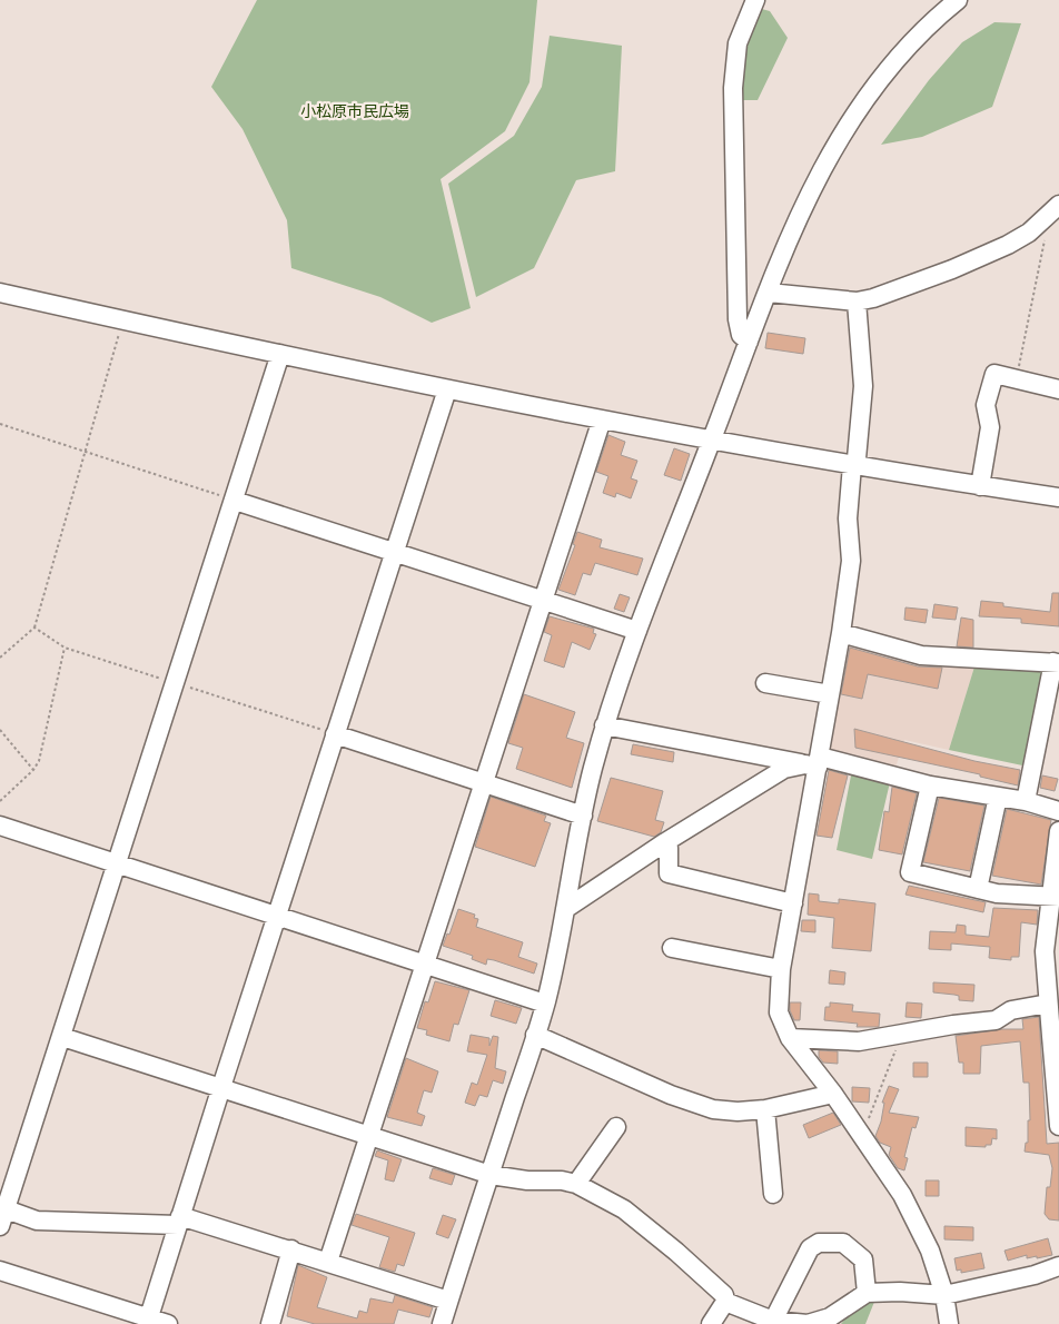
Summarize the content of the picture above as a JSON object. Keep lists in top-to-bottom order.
{
  "parks": ["小松原市民広場"]
}
